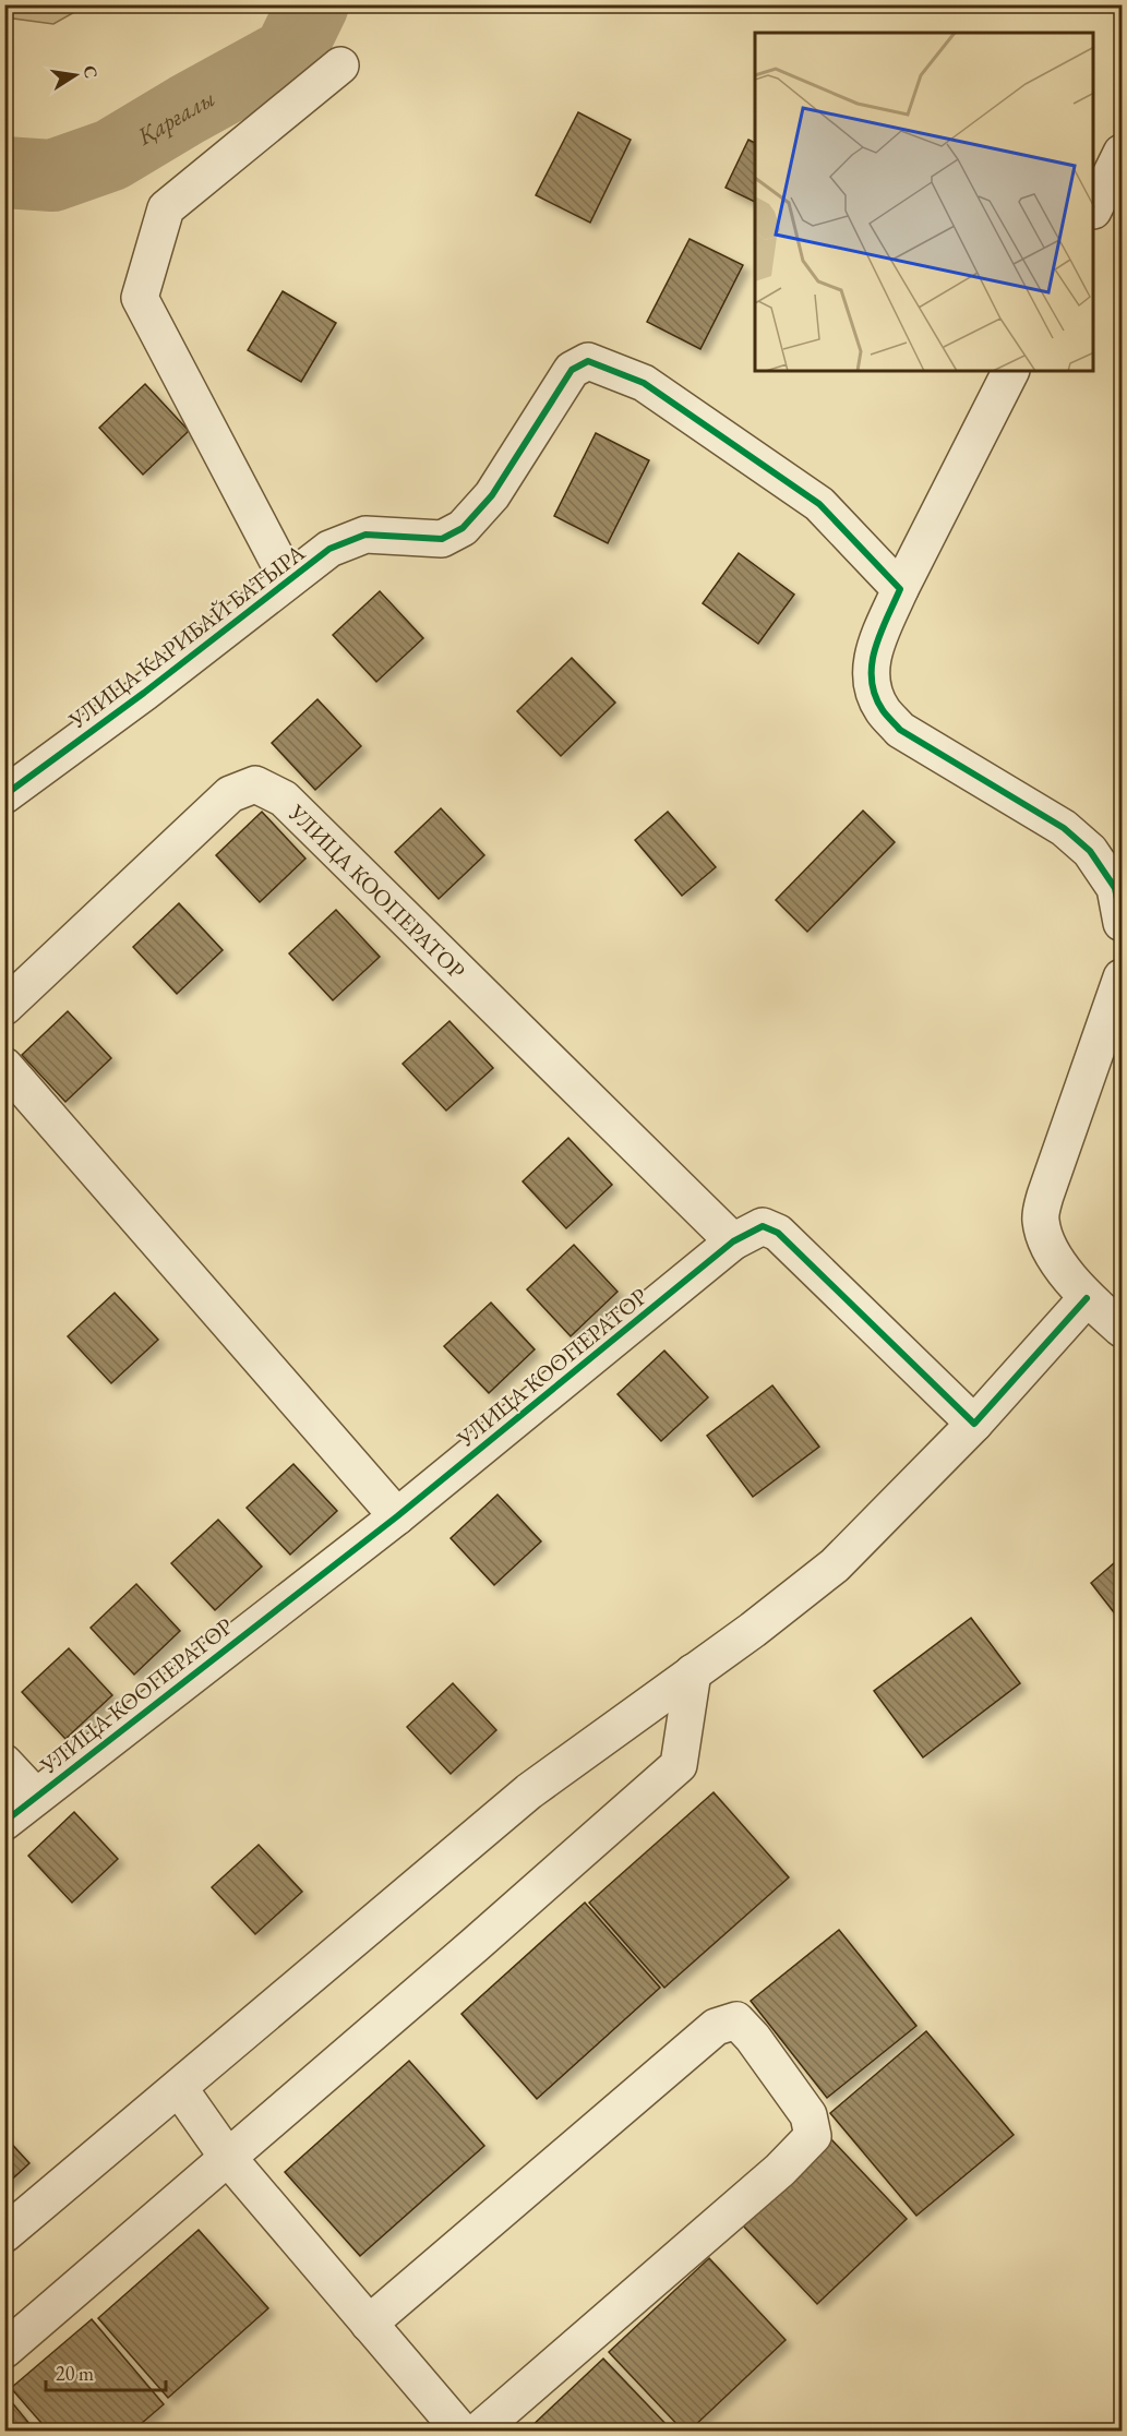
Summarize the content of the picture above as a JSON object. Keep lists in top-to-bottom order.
{
  "streets": {
    "street": ["УЛИЦА КАРИБАЙ БАТЫРА", "УЛИЦА КООПЕРАТОР"]
  },
  "water": ["Қарғалы"],
  "scale_bar": "20 m",
  "north": "right"
}
